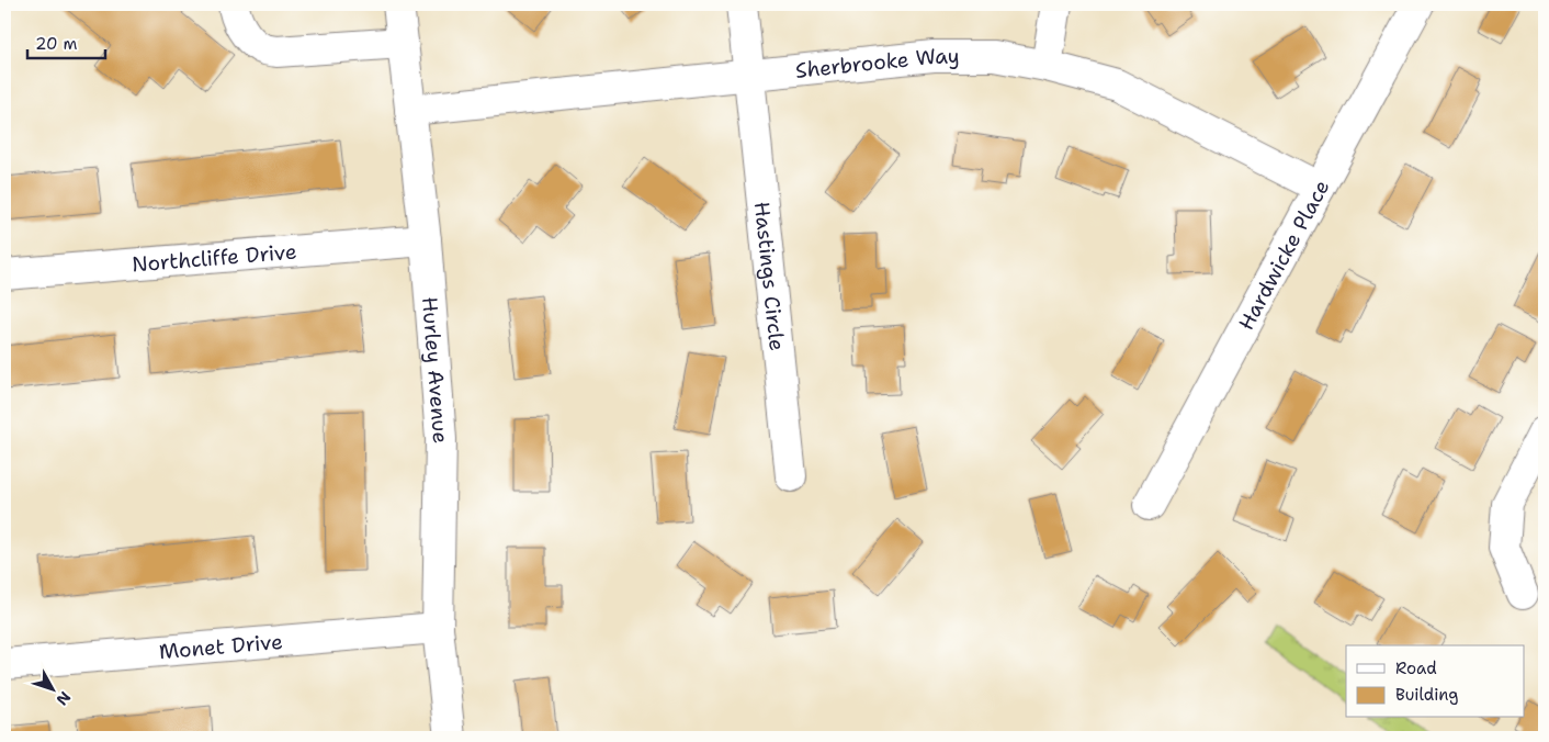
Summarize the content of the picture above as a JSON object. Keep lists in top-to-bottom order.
{
  "streets": {
    "street": [
      "Sherbrooke Way",
      "Hardwicke Place",
      "Northcliffe Drive",
      "Hastings Circle",
      "Hurley Avenue",
      "Monet Drive"
    ]
  },
  "crossings": [
    ["Sherbrooke Way", "Hardwicke Place"],
    ["Sherbrooke Way", "Hastings Circle"],
    ["Sherbrooke Way", "Hurley Avenue"],
    ["Northcliffe Drive", "Hurley Avenue"],
    ["Hurley Avenue", "Monet Drive"]
  ],
  "legend": ["Road", "Building"],
  "scale_bar": "20 m",
  "north": "bottom right"
}
